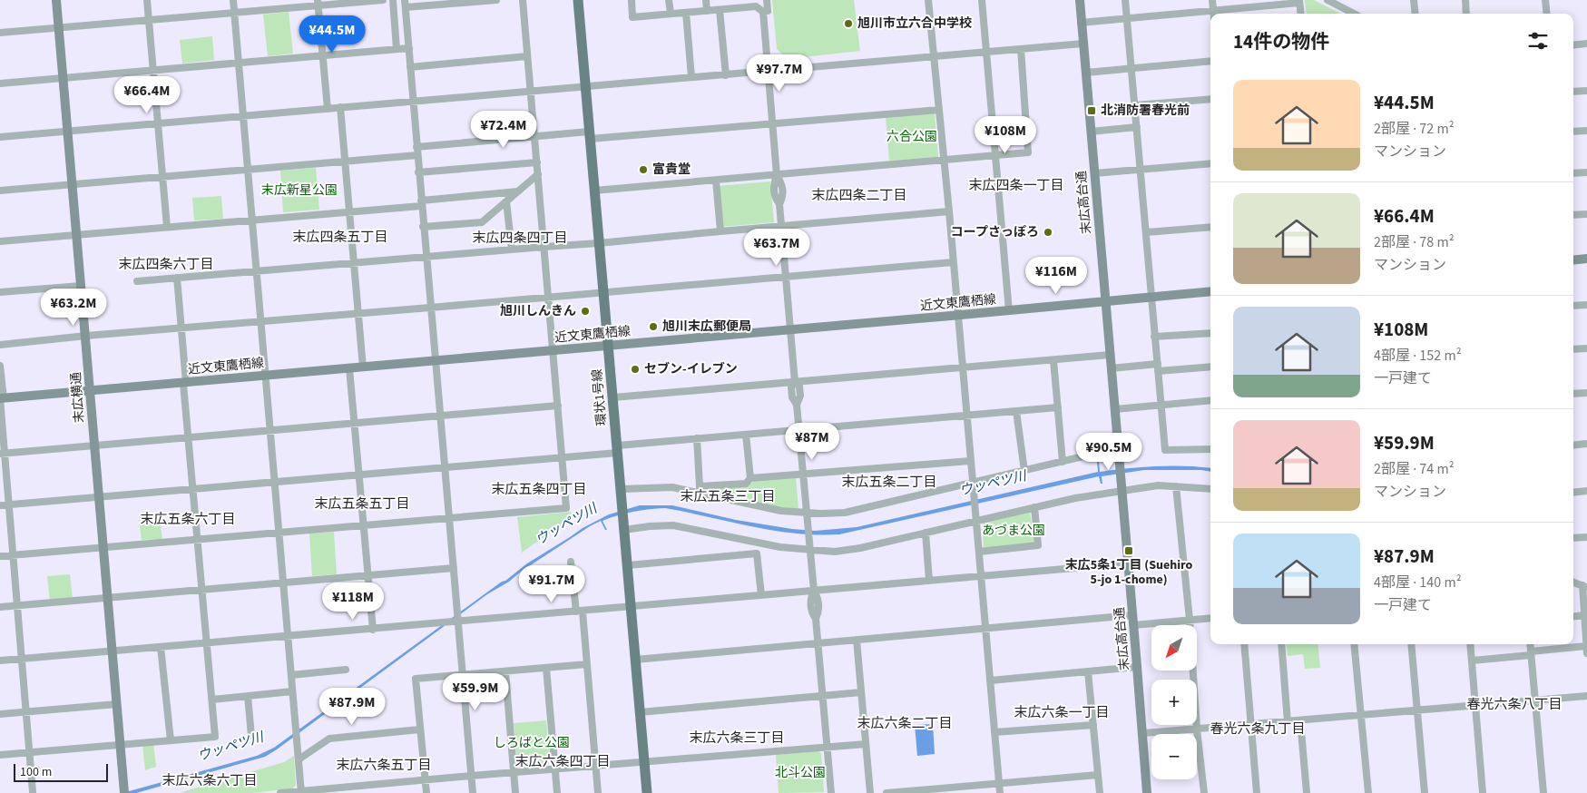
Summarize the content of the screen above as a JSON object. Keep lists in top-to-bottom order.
{
  "streets": {
    "main road": ["環状1号線"],
    "street": ["末広高台通", "近文東鷹栖線", "末広横通"]
  },
  "crossings": [
    ["末広高台通", "近文東鷹栖線"],
    ["近文東鷹栖線", "末広横通"],
    ["近文東鷹栖線", "環状1号線"]
  ],
  "districts": [
    "末広四条一丁目",
    "末広四条二丁目",
    "末広四条五丁目",
    "末広四条四丁目",
    "末広四条六丁目",
    "末広五条二丁目",
    "末広五条四丁目",
    "末広五条三丁目",
    "末広五条五丁目",
    "末広五条六丁目",
    "春光六条八丁目",
    "末広六条一丁目",
    "末広六条二丁目",
    "春光六条九丁目",
    "末広六条三丁目",
    "末広六条四丁目",
    "末広六条五丁目",
    "末広六条六丁目"
  ],
  "water": ["ウッペツ川"],
  "parks": [
    "六合公園",
    "末広新星公園",
    "あづま公園",
    "しろばと公園",
    "北斗公園"
  ],
  "places": {
    "other": [
      "旭川市立六合中学校",
      "富貴堂",
      "コープさっぽろ",
      "旭川しんきん",
      "旭川末広郵便局",
      "セブン-イレブン"
    ],
    "transit": ["北消防署春光前", "末広5条1丁目 (Suehiro 5-jo 1-chome)"]
  },
  "scale_bar": "100 m",
  "north": "bottom left",
  "page": {
    "heading": "14件の物件",
    "price": [
      "¥44.5M",
      "¥97.7M",
      "¥66.4M",
      "¥72.4M",
      "¥108M",
      "¥63.7M",
      "¥116M",
      "¥63.2M",
      "¥87M",
      "¥90.5M",
      "¥91.7M",
      "¥118M",
      "¥59.9M",
      "¥87.9M"
    ],
    "list": [
      {
        "name": "¥44.5M",
        "note": "2部屋 · 72 m² · マンション"
      },
      {
        "name": "¥66.4M",
        "note": "2部屋 · 78 m² · マンション"
      },
      {
        "name": "¥108M",
        "note": "4部屋 · 152 m² · 一戸建て"
      },
      {
        "name": "¥59.9M",
        "note": "2部屋 · 74 m² · マンション"
      },
      {
        "name": "¥87.9M",
        "note": "4部屋 · 140 m² · 一戸建て"
      }
    ],
    "map_buttons": ["+", "−"],
    "scale": "100 m"
  }
}
